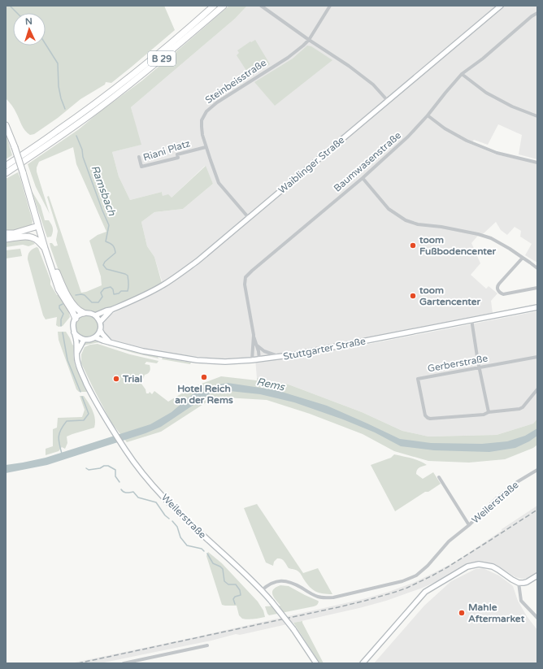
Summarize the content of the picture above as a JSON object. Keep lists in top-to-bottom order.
{
  "streets": {
    "highway": ["B 29"],
    "main road": ["Waiblinger Straße", "Stuttgarter Straße", "Weilerstraße"],
    "street": [
      "Steinbeisstraße",
      "Riani Platz",
      "Baumwasenstraße",
      "Gerberstraße"
    ]
  },
  "crossings": [
    ["Steinbeisstraße", "Riani Platz"],
    ["Steinbeisstraße", "Waiblinger Straße"],
    ["Baumwasenstraße", "Stuttgarter Straße"],
    ["Waiblinger Straße", "Stuttgarter Straße"],
    ["Waiblinger Straße", "Weilerstraße"],
    ["Stuttgarter Straße", "Weilerstraße"]
  ],
  "water": ["Ramsbach", "Rems"],
  "places": [
    "toom Fußbodencenter",
    "toom Gartencenter",
    "Hotel Reich an der Rems",
    "Trial",
    "Mahle Aftermarket"
  ],
  "north": "top"
}
